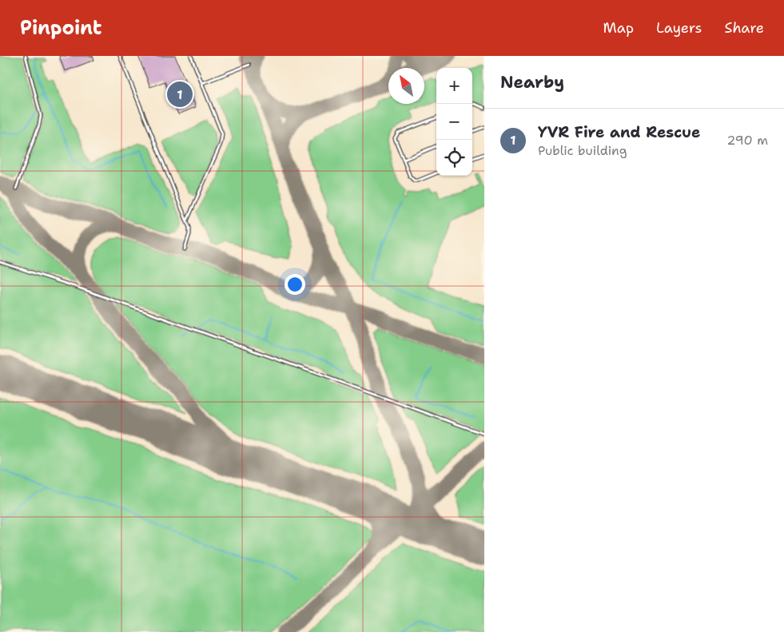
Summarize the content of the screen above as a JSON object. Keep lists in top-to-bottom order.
{
  "north": "top left",
  "page": {
    "header": "Pinpoint",
    "nav": ["Map", "Layers", "Share"],
    "heading": "Nearby",
    "map_buttons": ["+", "−"],
    "pins": "1",
    "list": [
      {
        "mark": "1",
        "name": "YVR Fire and Rescue",
        "note": "Public building",
        "value": "290 m"
      }
    ]
  }
}
